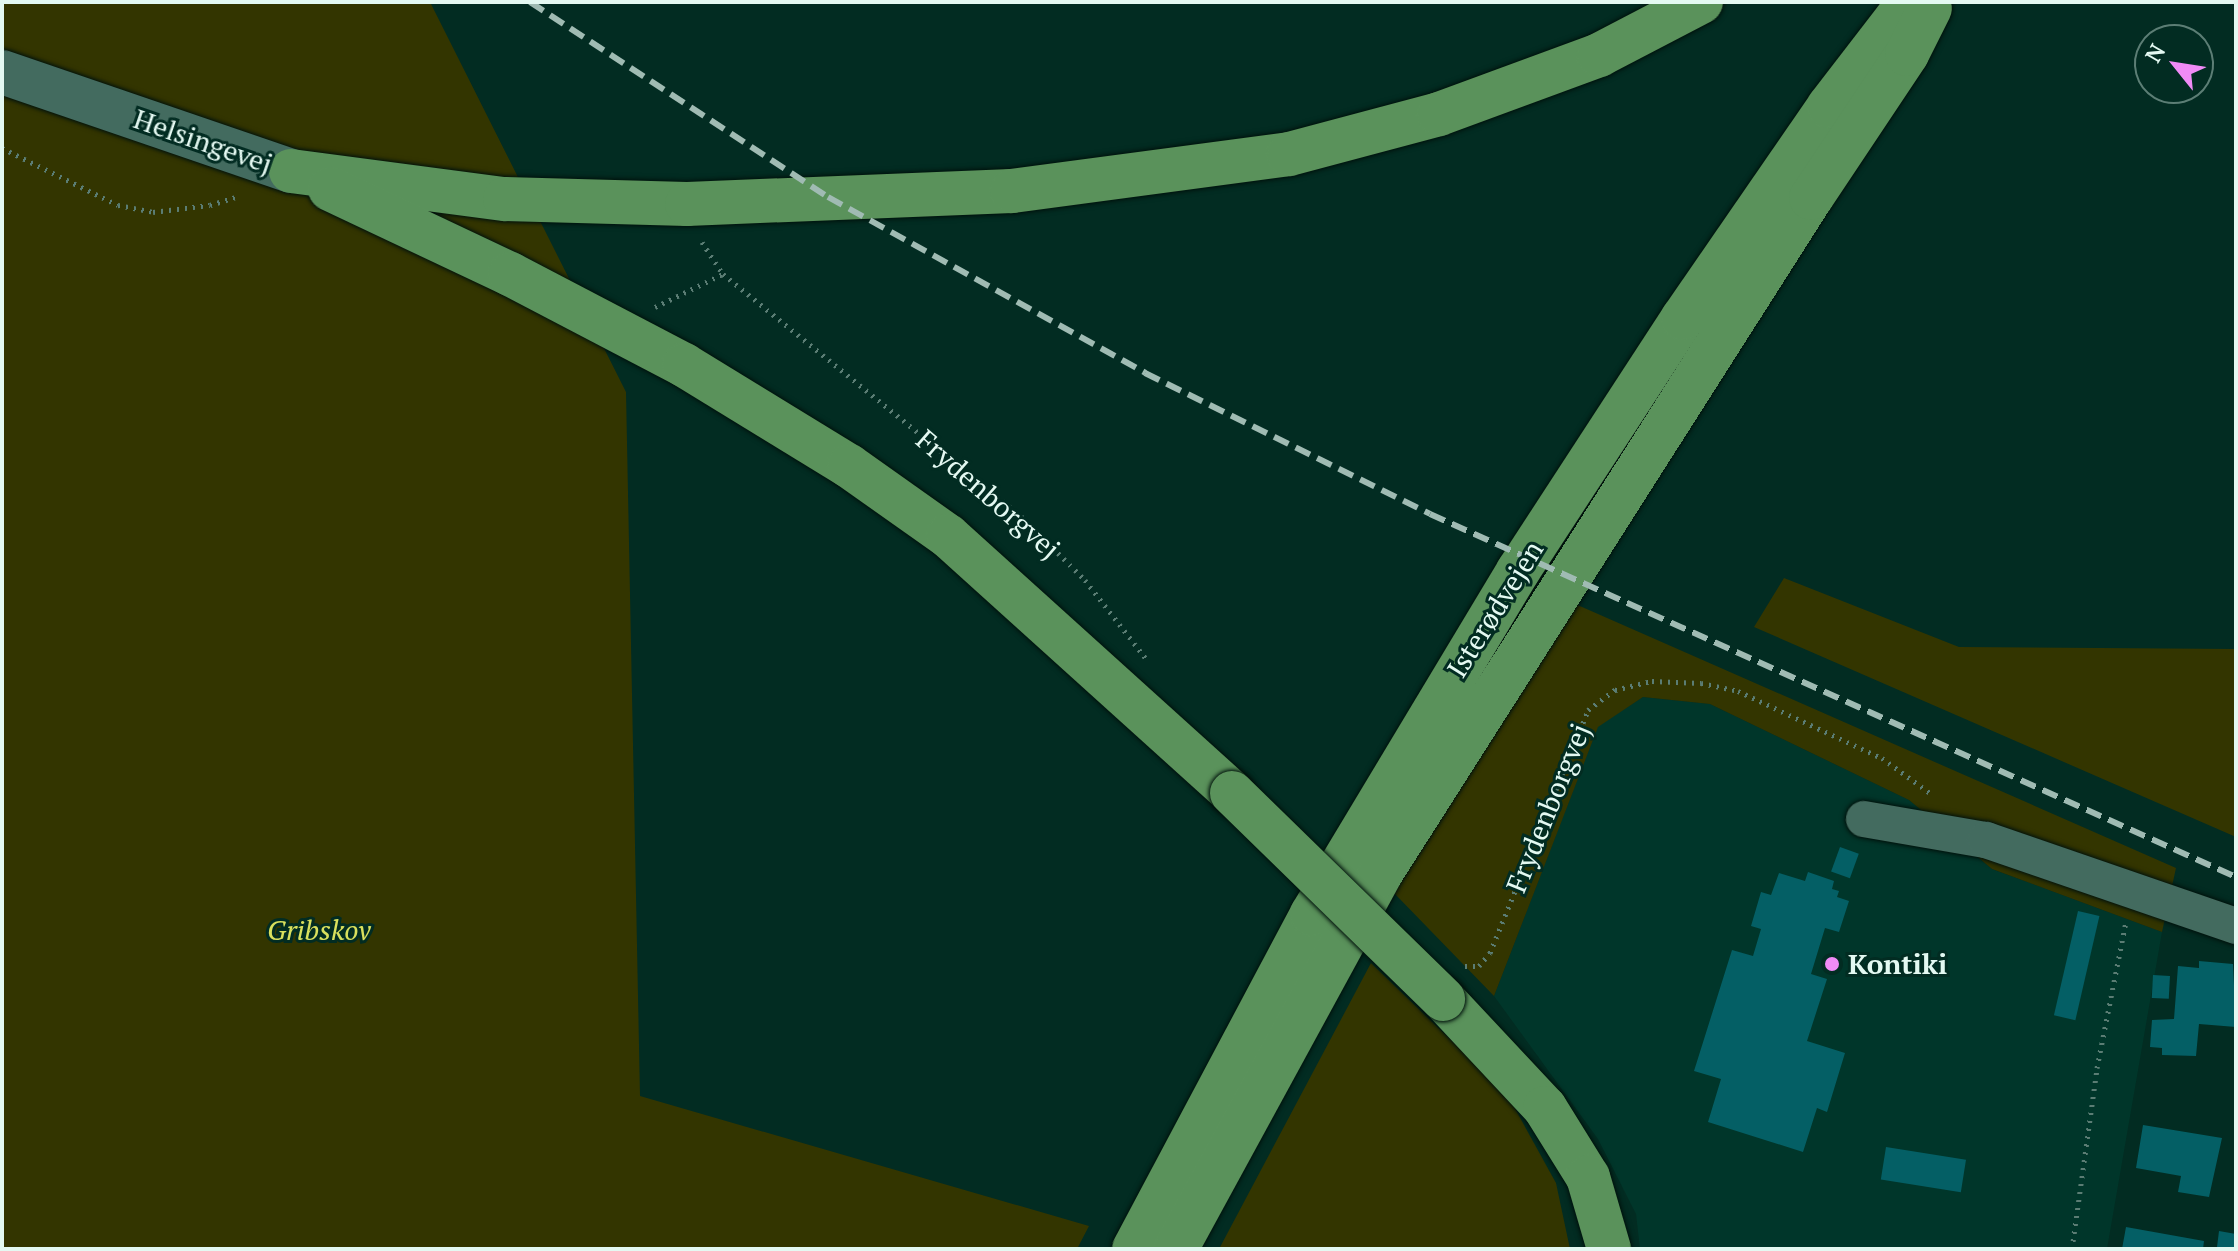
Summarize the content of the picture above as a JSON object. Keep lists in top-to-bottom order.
{
  "streets": {
    "highway": ["Isterødvejen"],
    "street": ["Helsingevej"],
    "path": ["Frydenborgvej"]
  },
  "parks": ["Gribskov"],
  "places": ["Kontiki"],
  "north": "top left"
}
